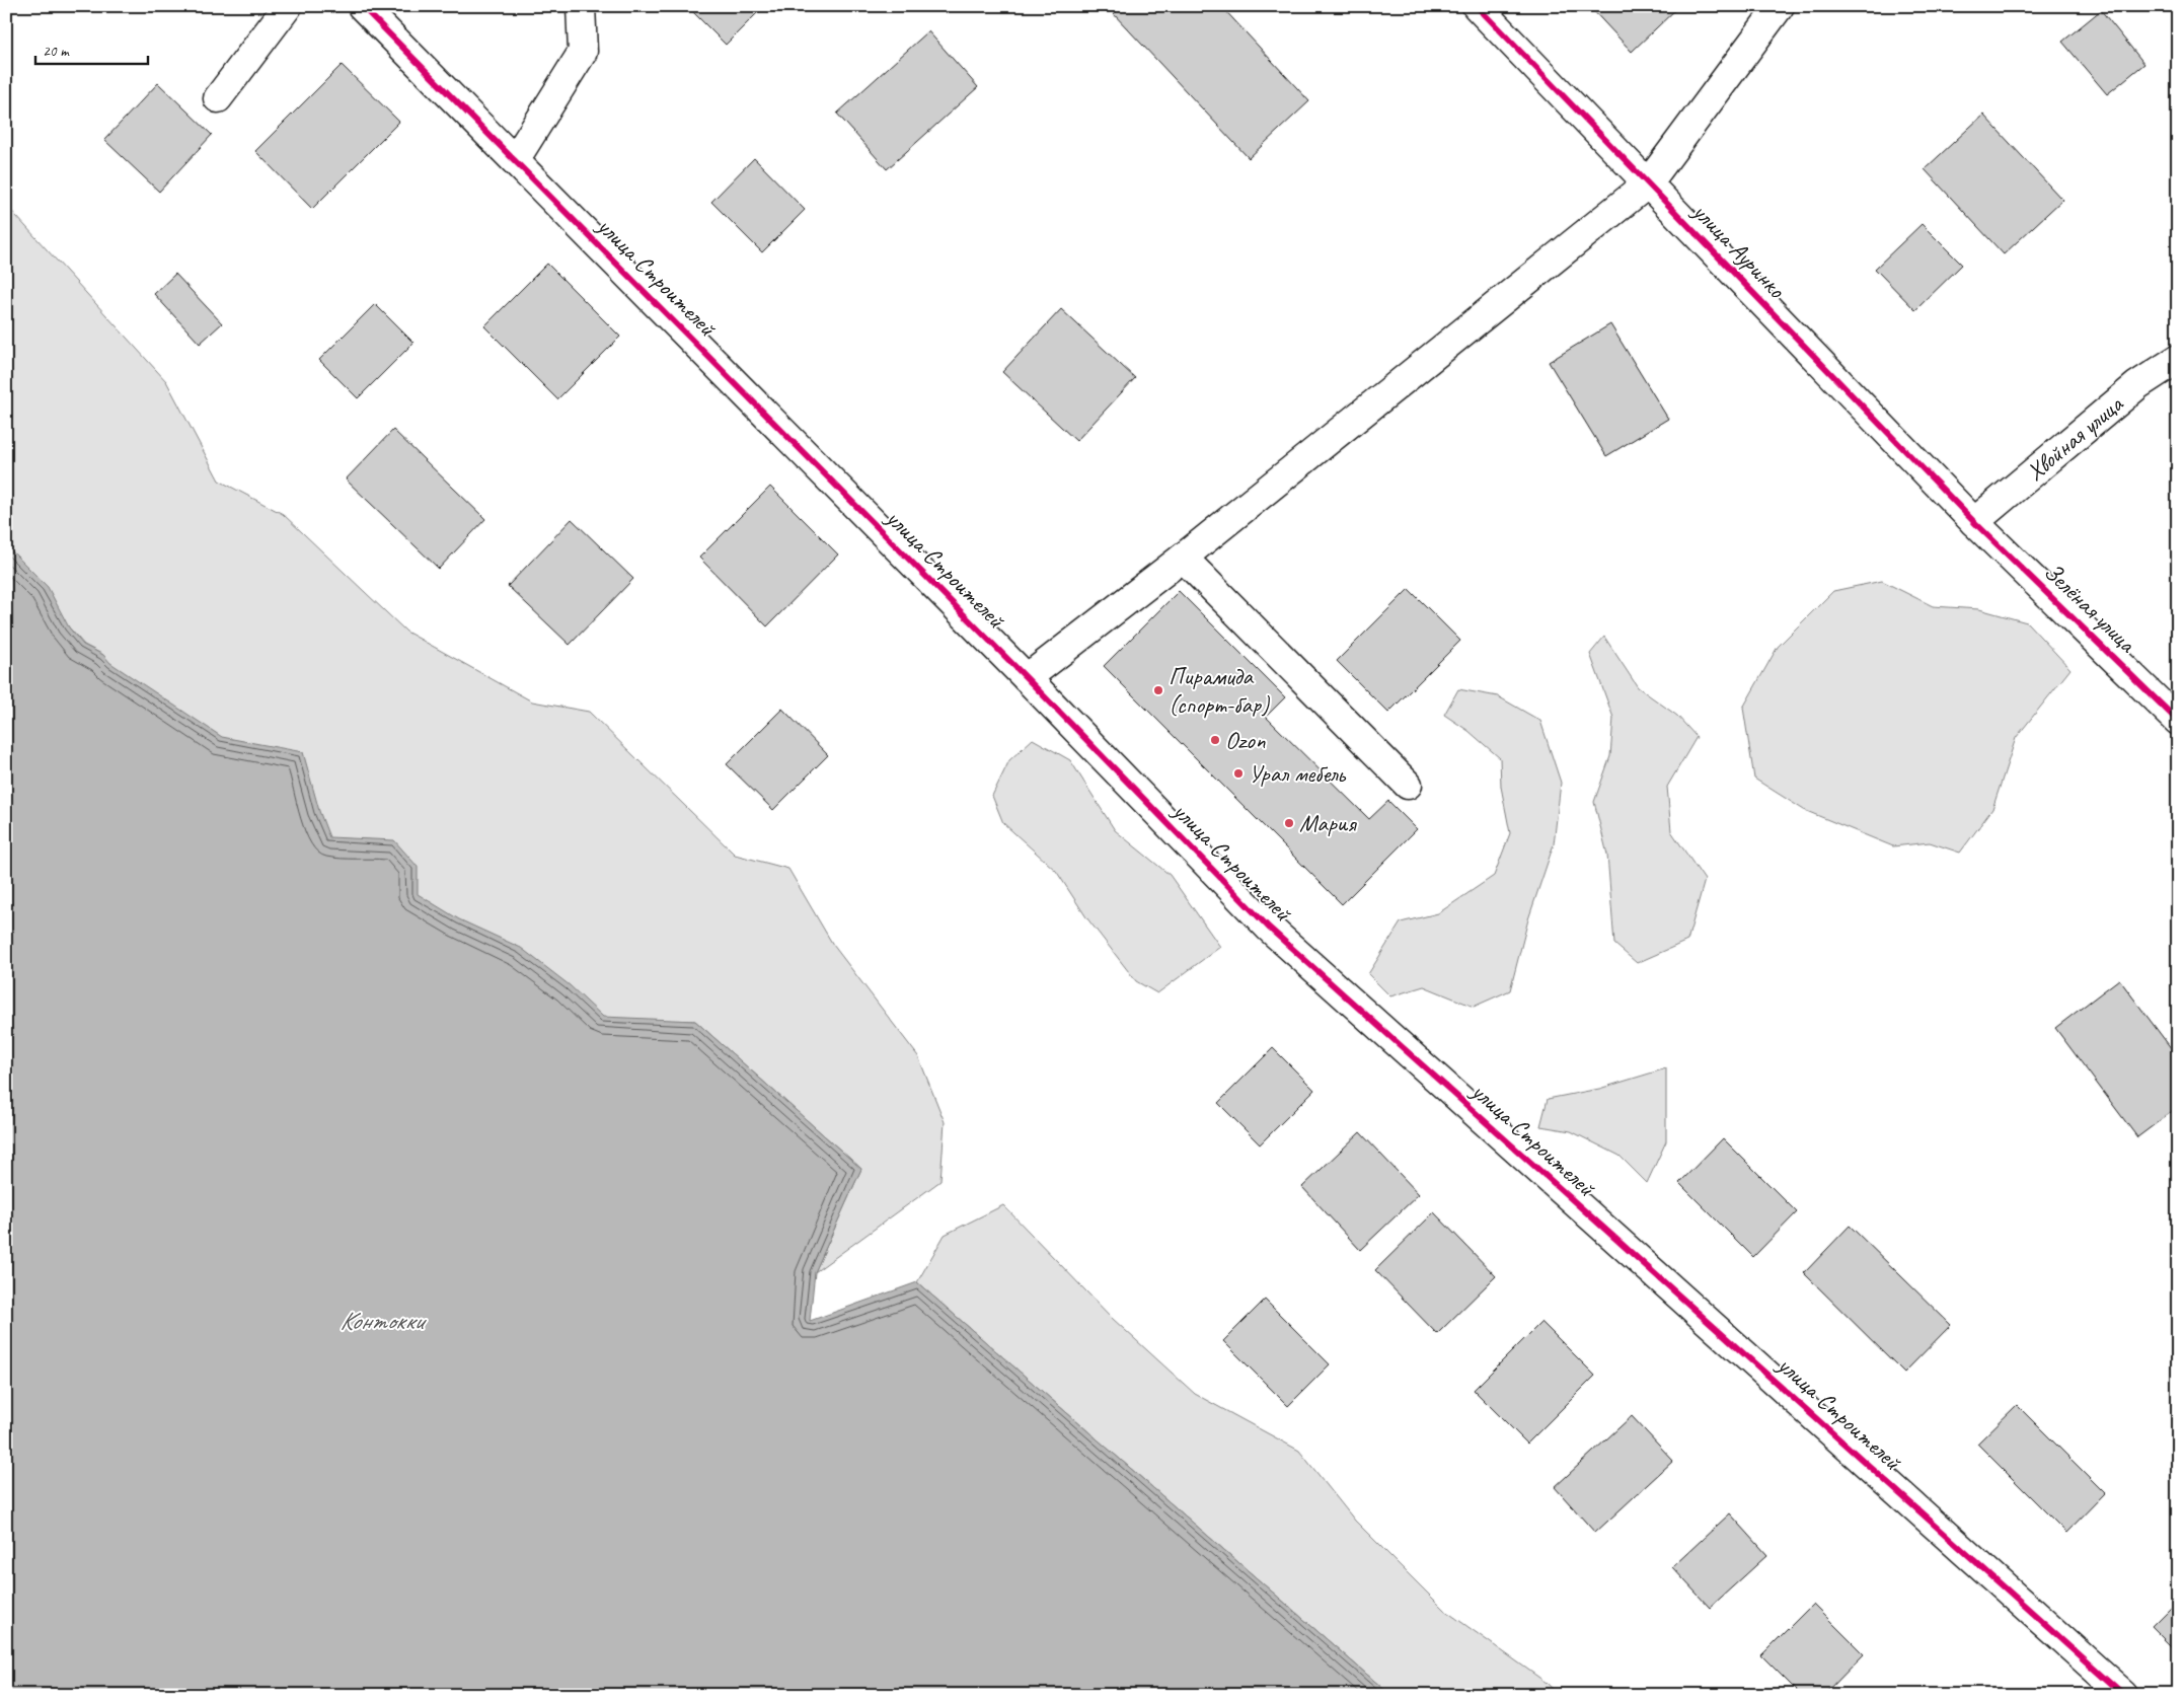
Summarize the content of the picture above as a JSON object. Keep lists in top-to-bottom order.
{
  "streets": {
    "street": [
      "улица Ауринко",
      "улица Строителей",
      "Хвойная улица",
      "Зелёная улица"
    ]
  },
  "crossings": [
    ["улица Ауринко", "Хвойная улица"],
    ["улица Ауринко", "Зелёная улица"],
    ["Хвойная улица", "Зелёная улица"]
  ],
  "water": ["Контокки"],
  "places": [
    "Пирамида (спорт-бар)",
    "Ozon",
    "Урал мебель",
    "Мария"
  ],
  "scale_bar": "20 m"
}
